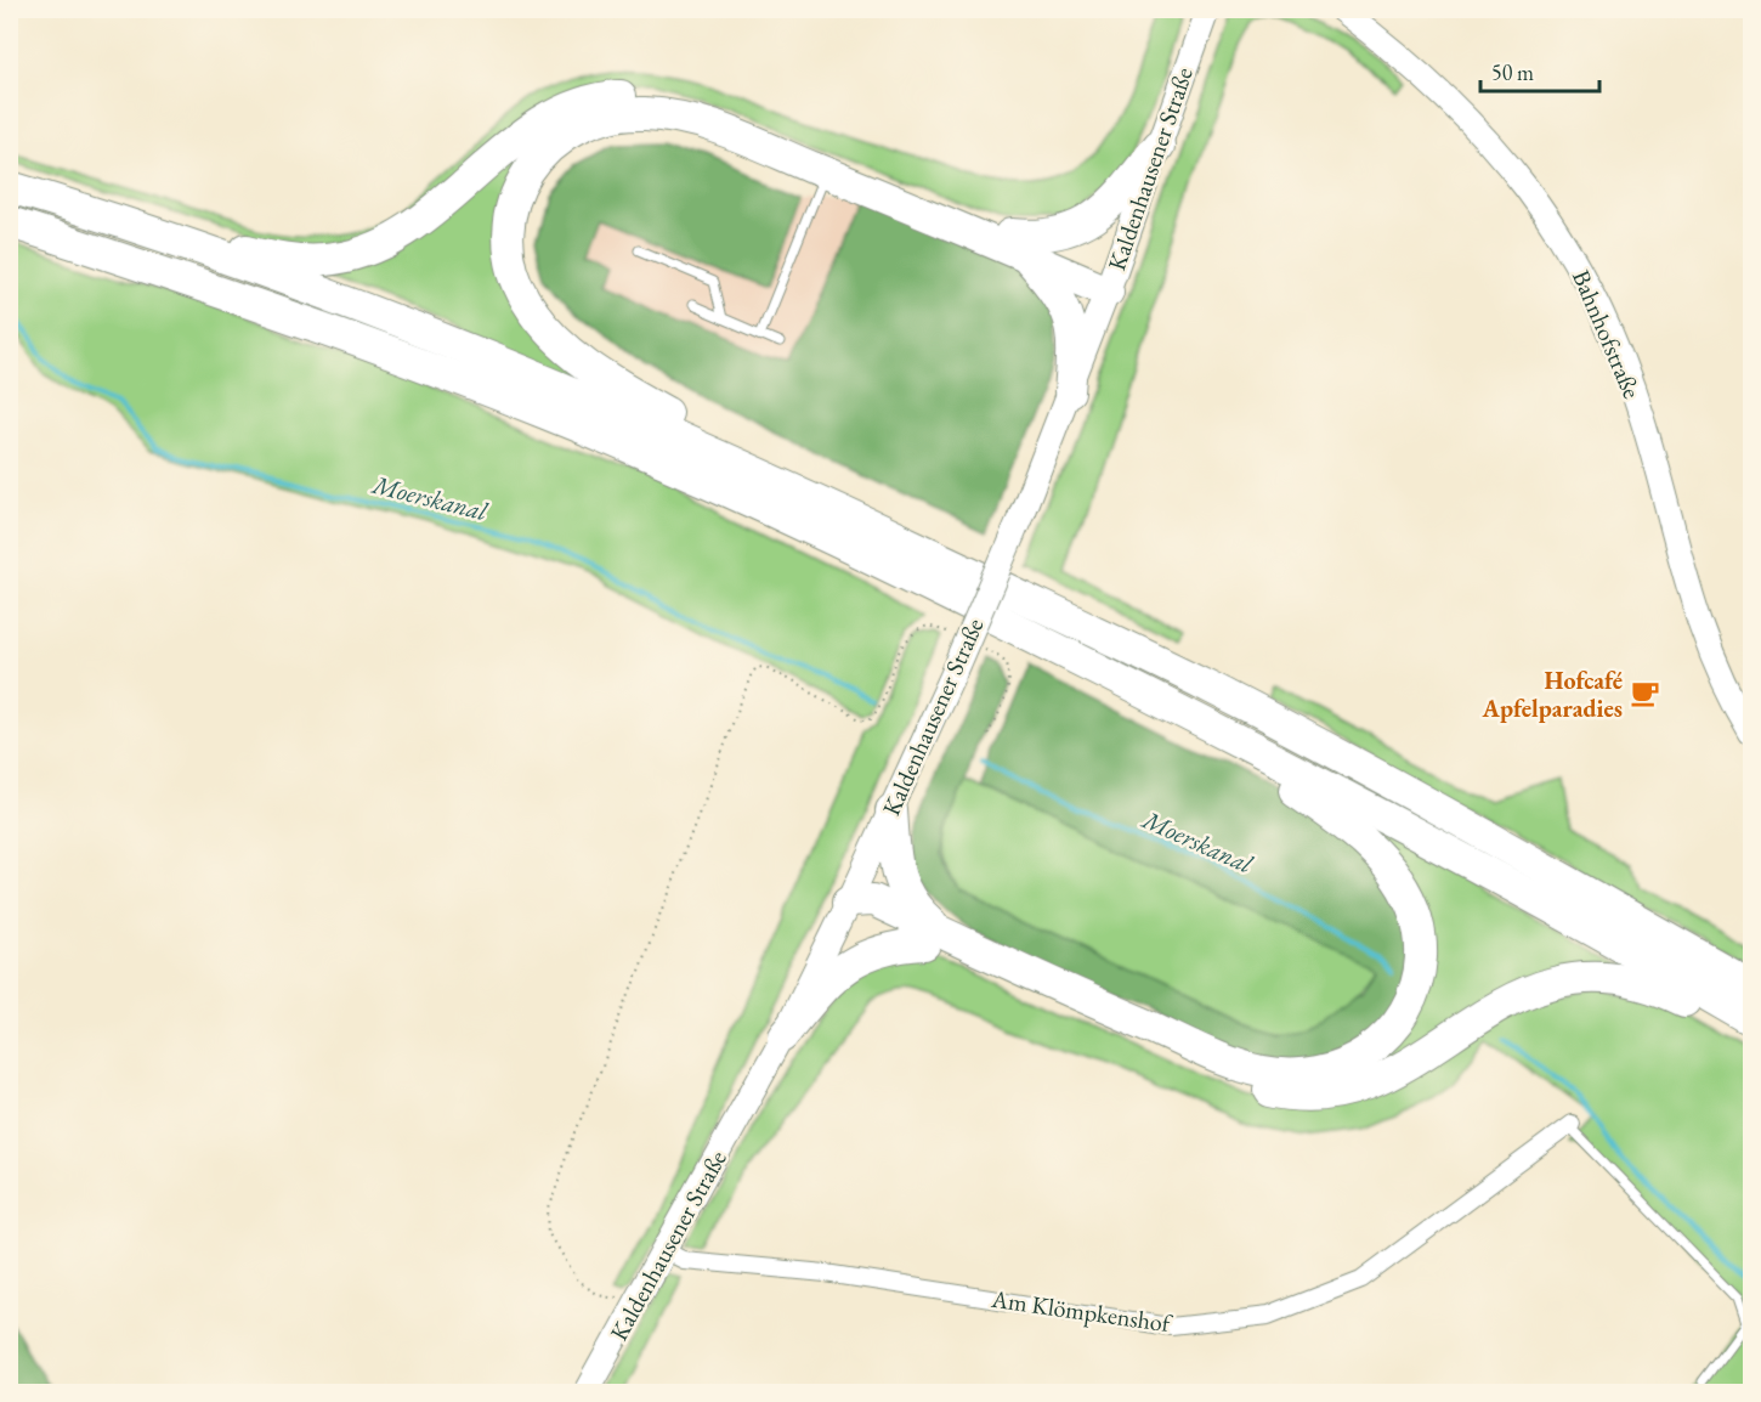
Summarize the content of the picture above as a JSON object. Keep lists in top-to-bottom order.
{
  "streets": {
    "main road": ["Kaldenhausener Straße", "Bahnhofstraße"],
    "street": ["Am Klömpkenshof"]
  },
  "crossings": [
    ["Kaldenhausener Straße", "Am Klömpkenshof"]
  ],
  "water": ["Moerskanal"],
  "places": {
    "cafe": ["Hofcafé Apfelparadies"]
  },
  "scale_bar": "50 m"
}
